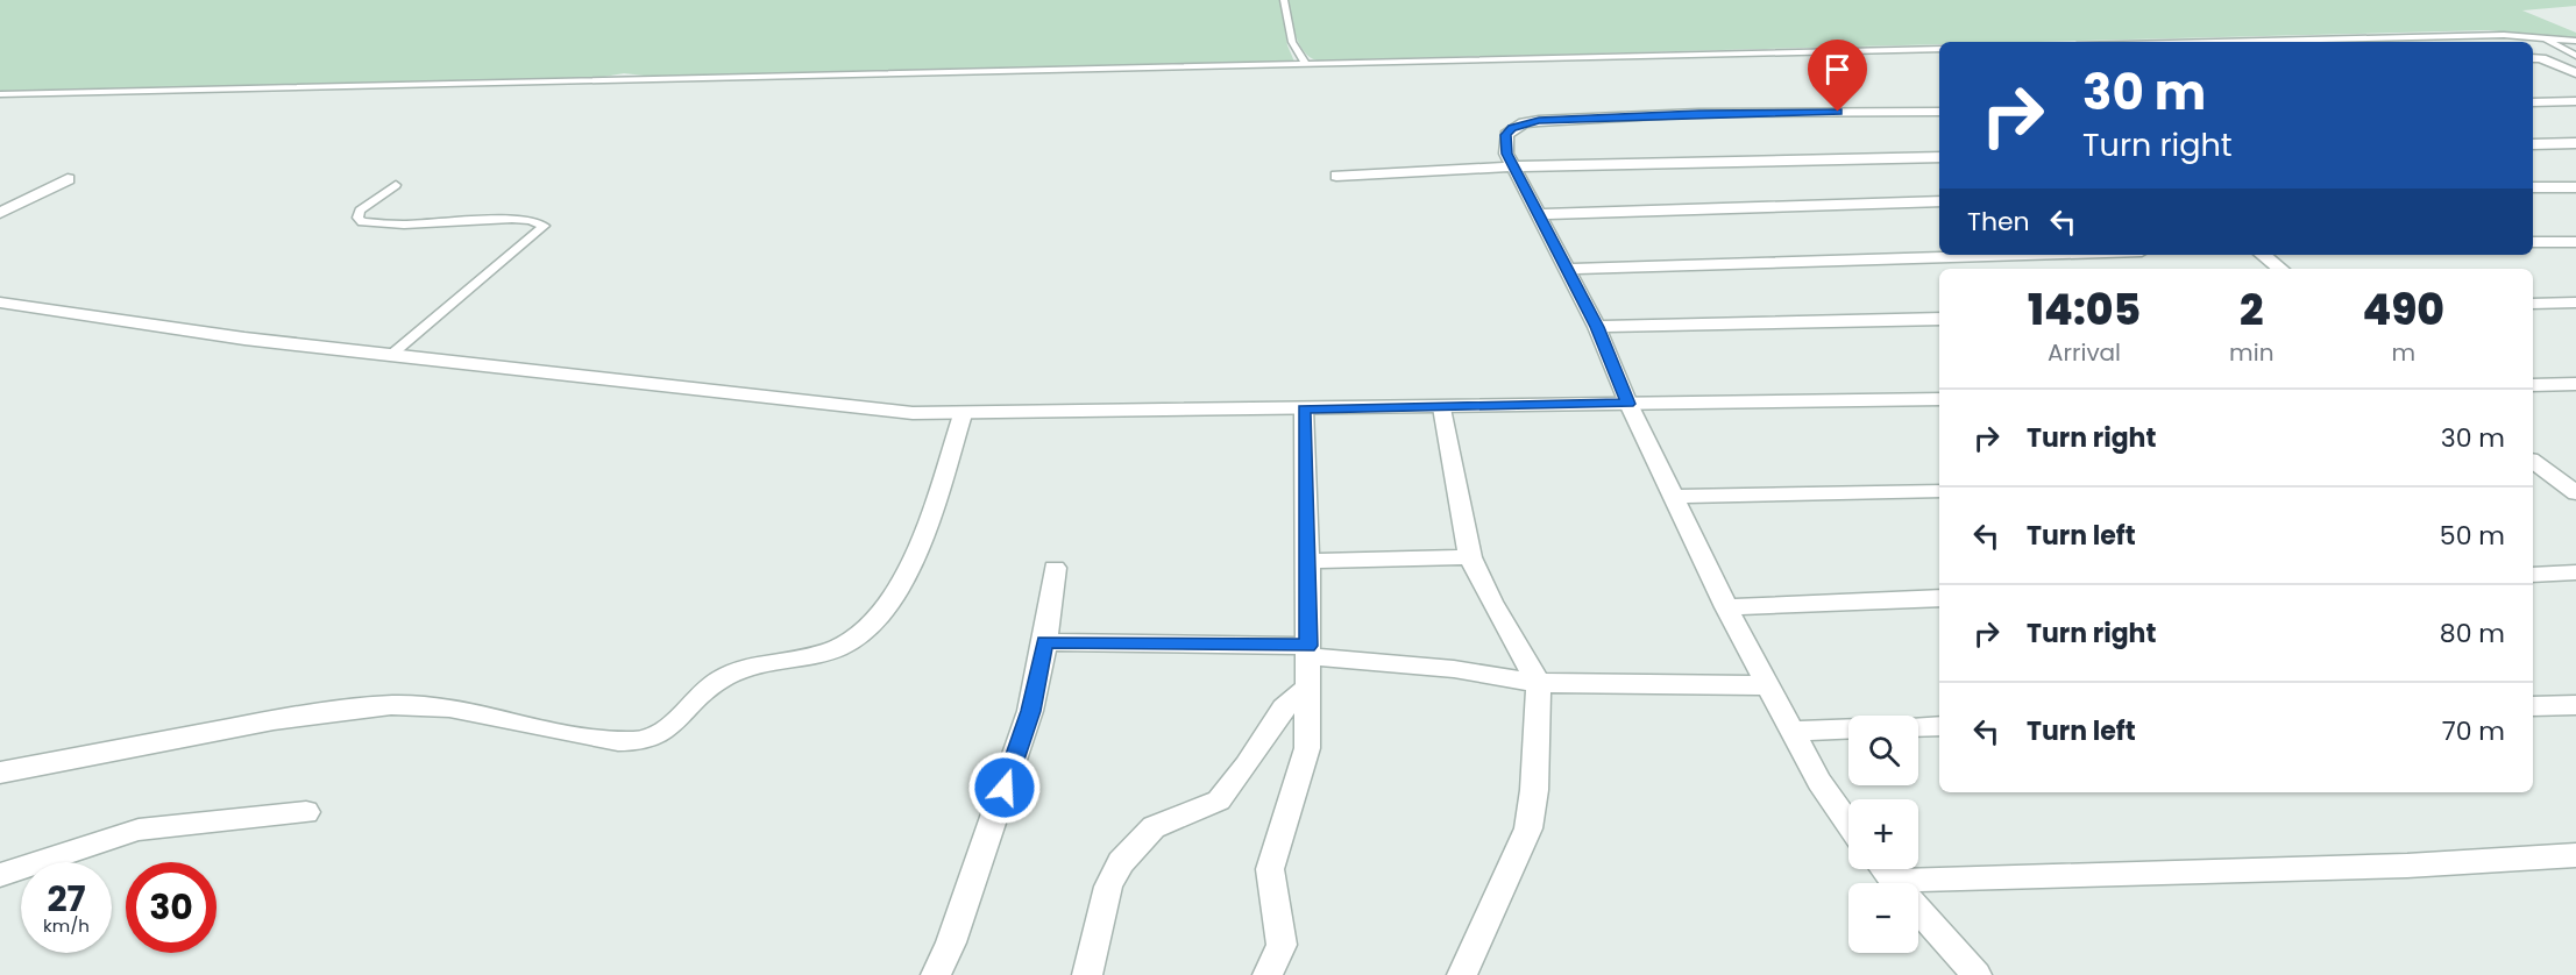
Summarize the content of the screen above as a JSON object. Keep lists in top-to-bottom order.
{
  "page": {
    "turn": ["30 m", "Turn right"],
    "then": "Then",
    "eta": [
      "14:05",
      "Arrival",
      "2",
      "min",
      "490",
      "m"
    ],
    "list": [
      {
        "name": "Turn right",
        "value": "30 m"
      },
      {
        "name": "Turn left",
        "value": "50 m"
      },
      {
        "name": "Turn right",
        "value": "80 m"
      },
      {
        "name": "Turn left",
        "value": "70 m"
      }
    ],
    "map_buttons": ["+", "−"],
    "speed": "27 km/h",
    "limit": "30"
  }
}
